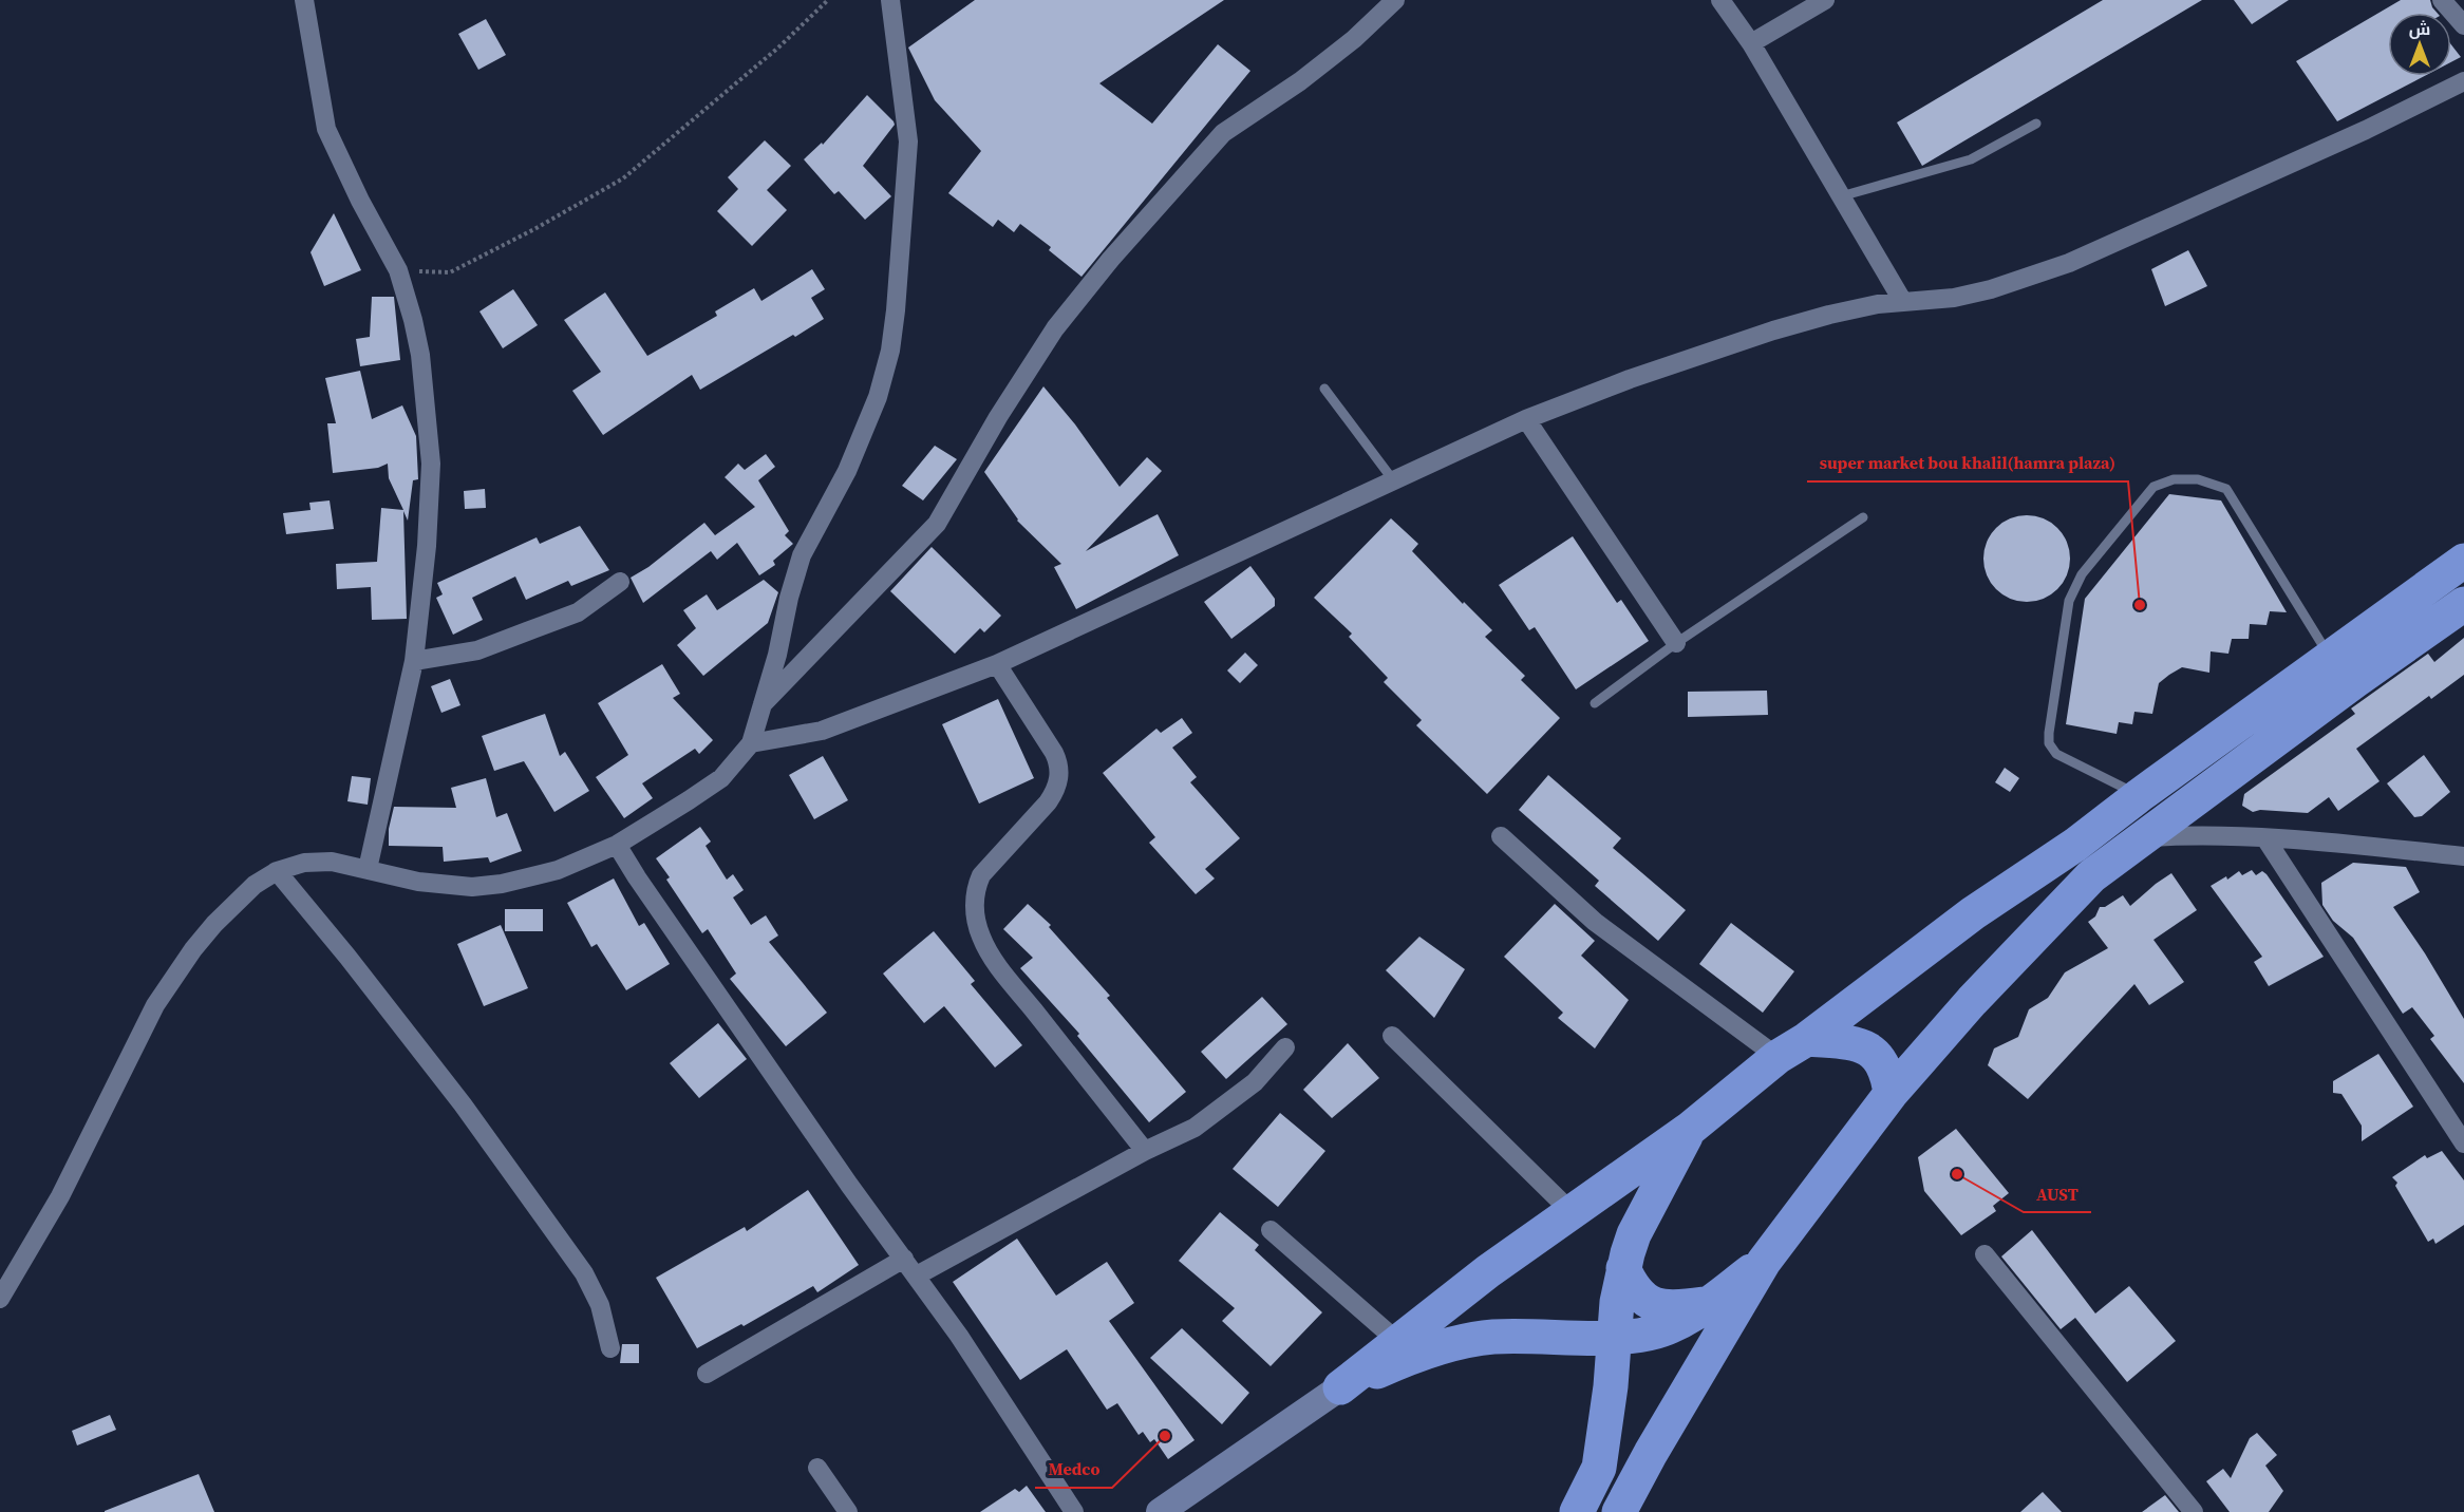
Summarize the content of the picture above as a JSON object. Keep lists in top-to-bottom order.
{
  "places": ["super market bou khalil(hamra plaza)", "AUST", "Medco"],
  "north": "top"
}
